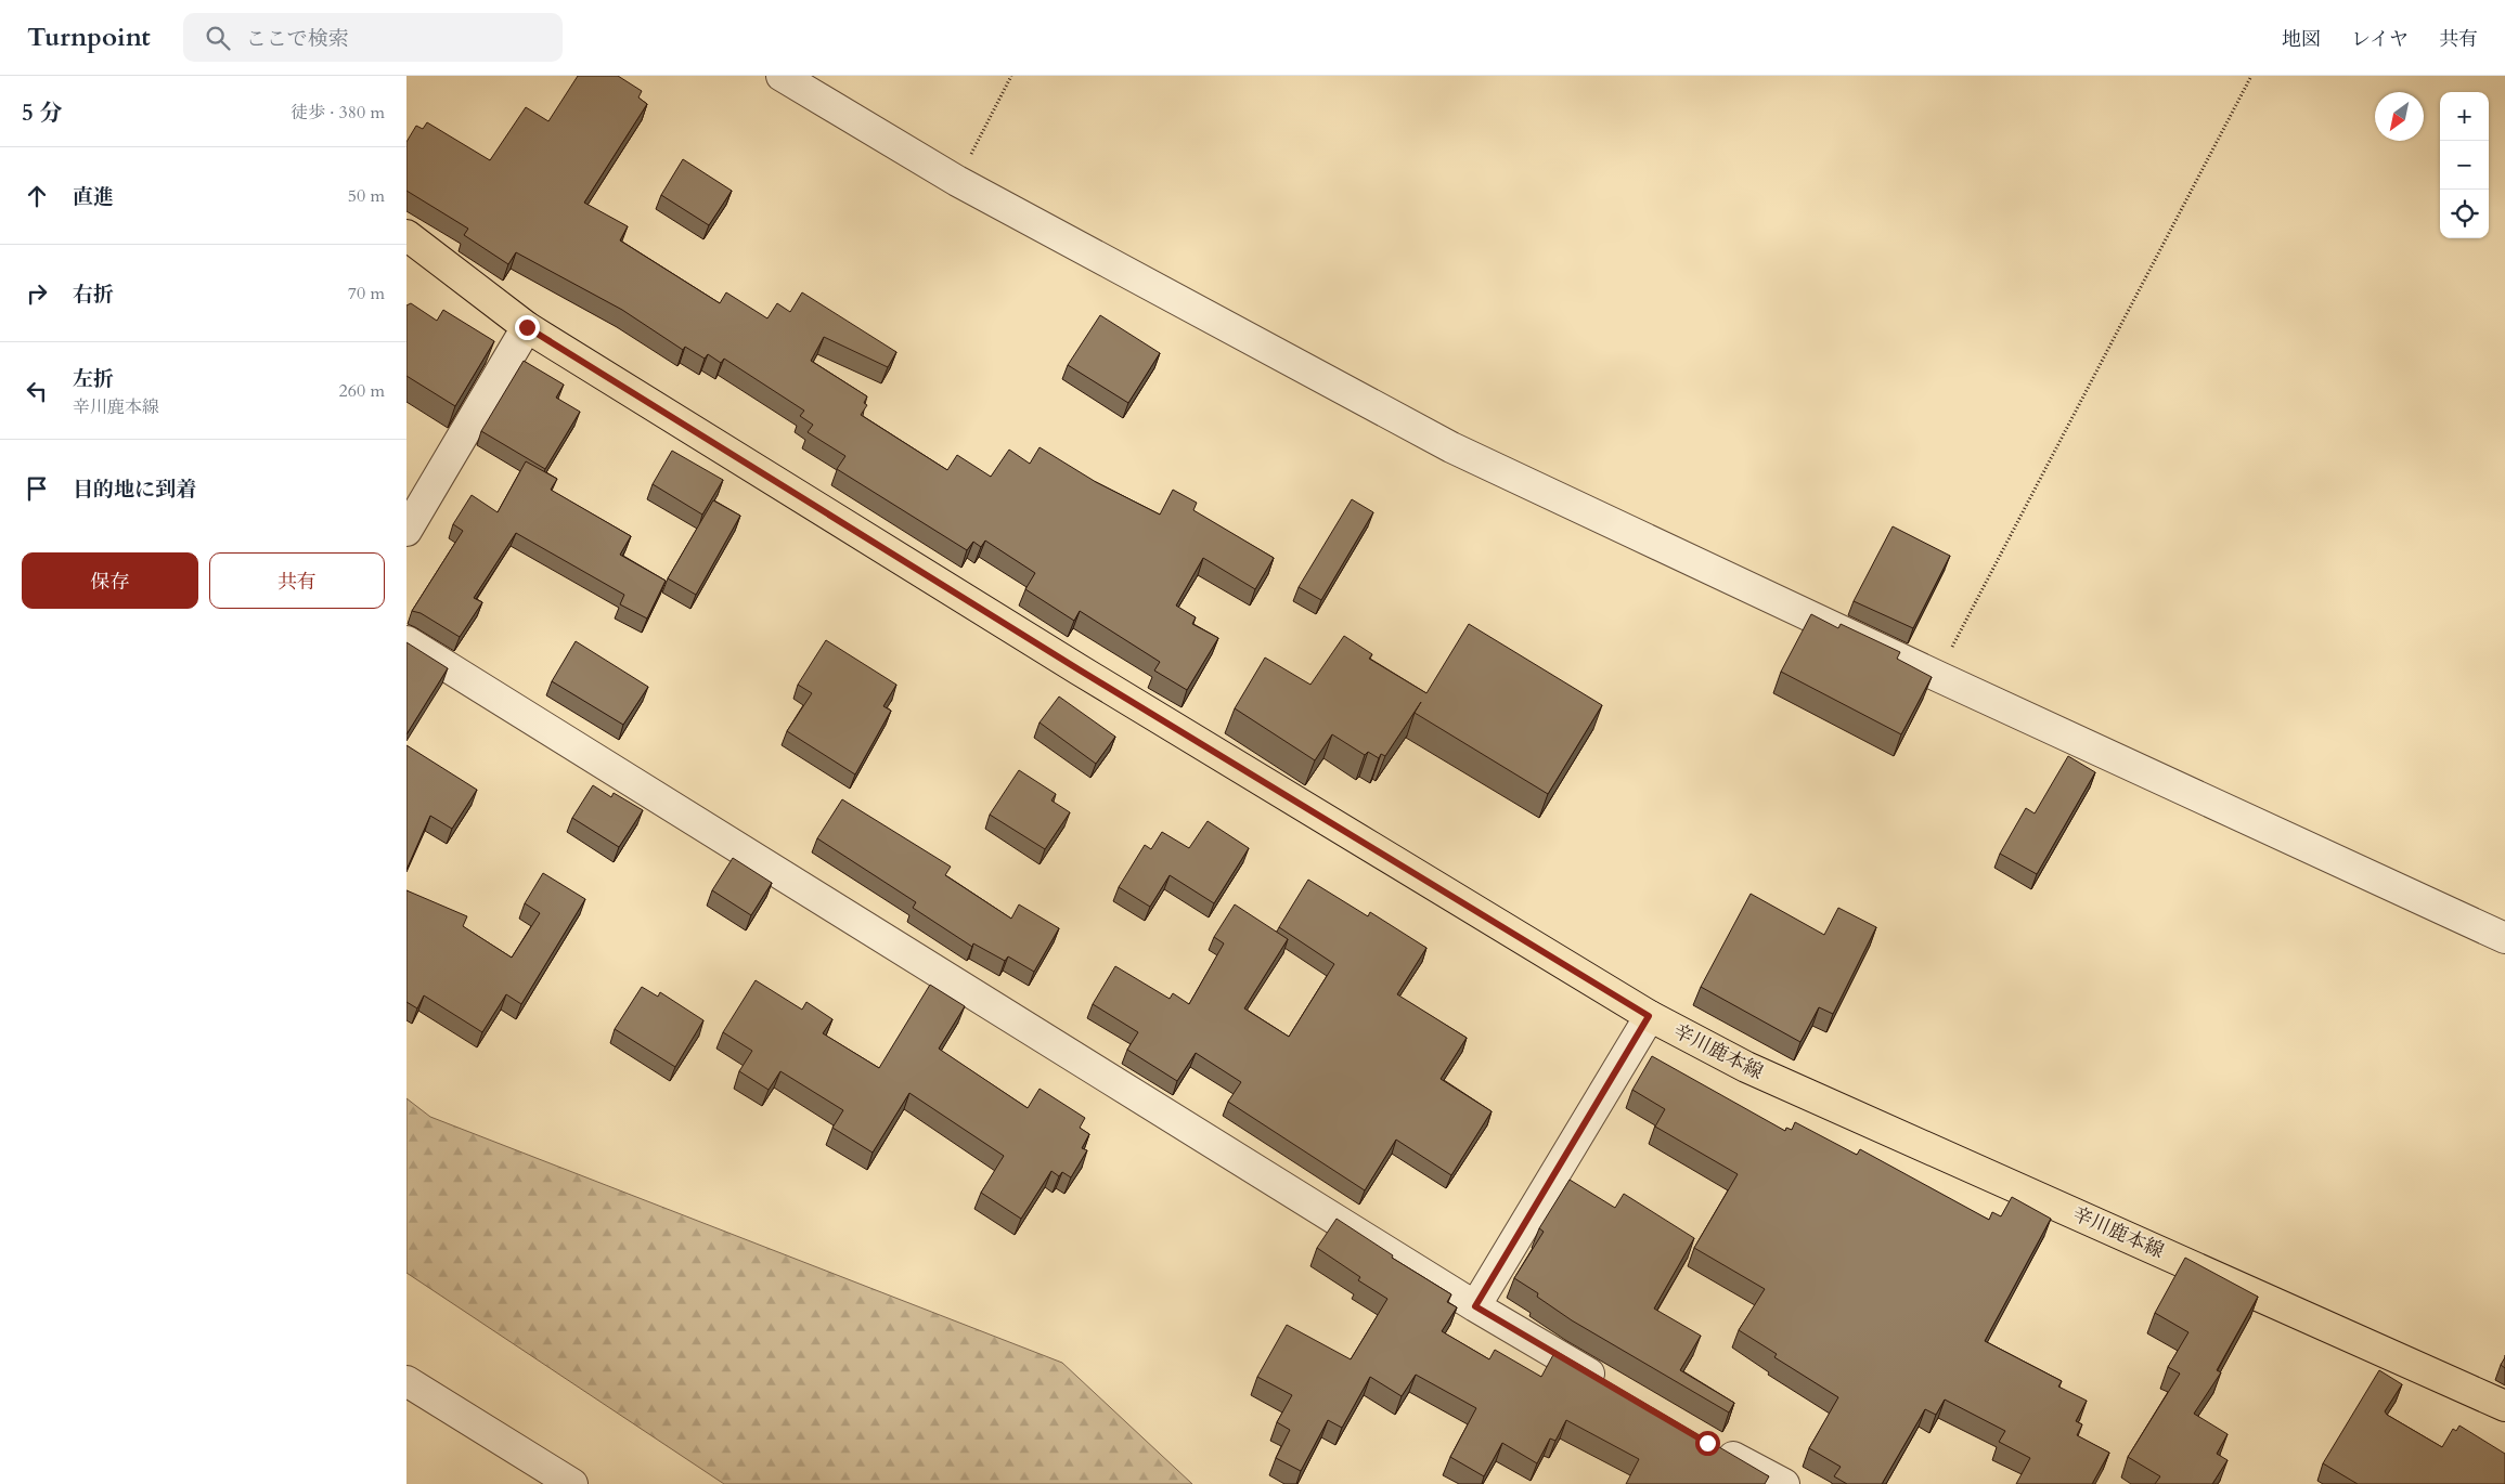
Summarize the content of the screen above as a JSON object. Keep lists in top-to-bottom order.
{
  "streets": {
    "main road": ["辛川鹿本線"]
  },
  "north": "bottom left",
  "page": {
    "header": "Turnpoint",
    "search": "ここで検索",
    "nav": ["地図", "レイヤ", "共有"],
    "heading": ["5 分", "徒歩 · 380 m"],
    "map_buttons": ["+", "−"],
    "list": [
      ["直進", "50 m"],
      ["右折", "70 m"],
      ["左折", "辛川鹿本線", "260 m"],
      "目的地に到着"
    ],
    "buttons": ["保存", "共有"]
  }
}
